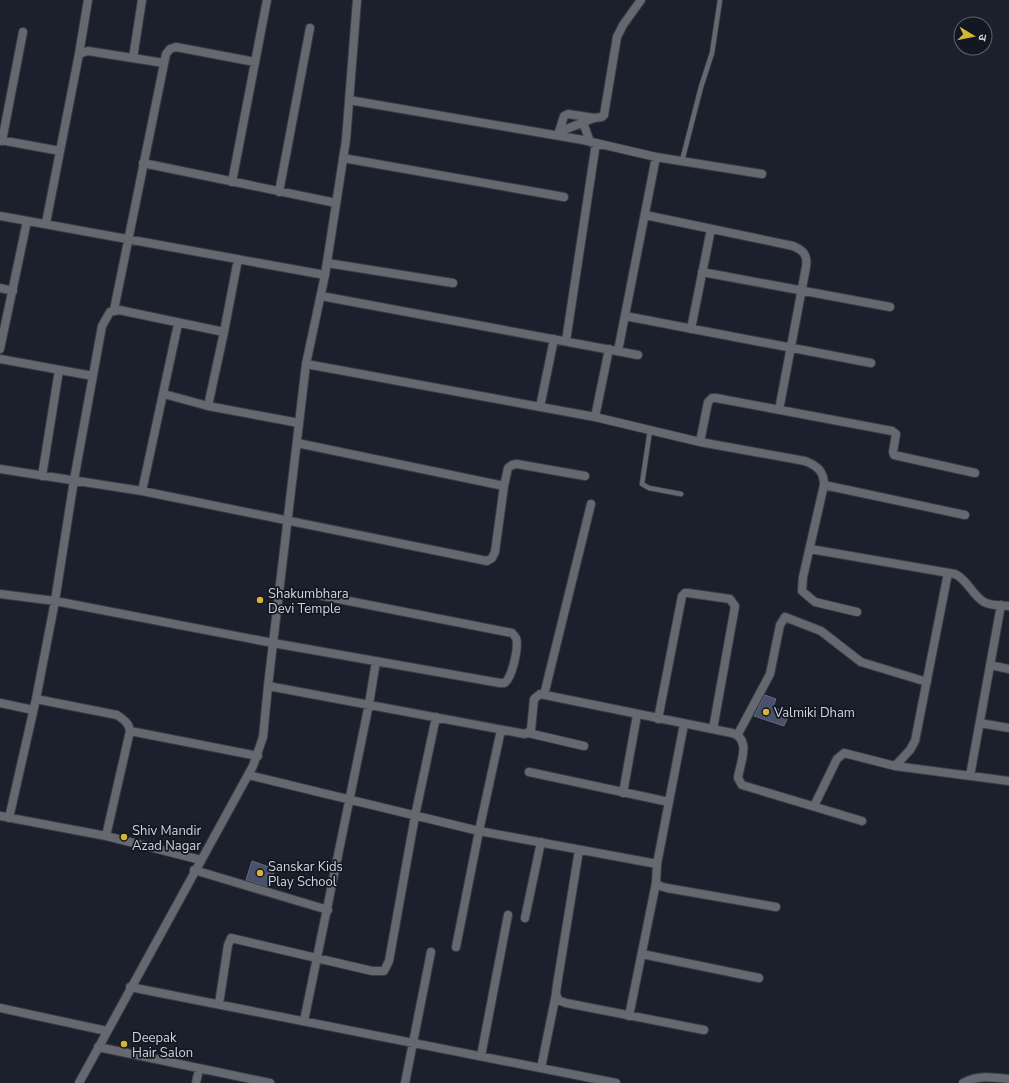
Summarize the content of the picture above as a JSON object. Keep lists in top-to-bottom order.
{
  "places": [
    "Shakumbhara Devi Temple",
    "Valmiki Dham",
    "Shiv Mandir Azad Nagar",
    "Sanskar Kids Play School",
    "Deepak Hair Salon"
  ],
  "north": "right"
}
